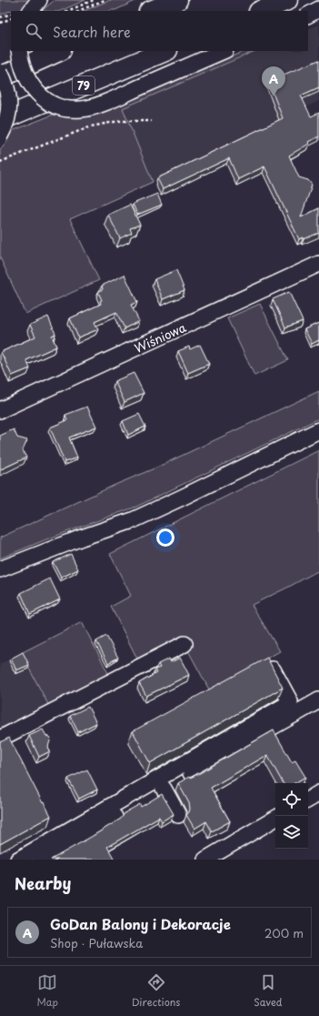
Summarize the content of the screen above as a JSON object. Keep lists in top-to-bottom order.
{
  "streets": {
    "main road": ["79"],
    "street": ["Wiśniowa"]
  },
  "page": {
    "search": "Search here",
    "pins": "A",
    "heading": "Nearby",
    "list": [
      {
        "mark": "A",
        "name": "GoDan Balony i Dekoracje",
        "note": "Shop · Puławska",
        "value": "200 m"
      }
    ],
    "nav": ["Map", "Directions", "Saved"]
  }
}
